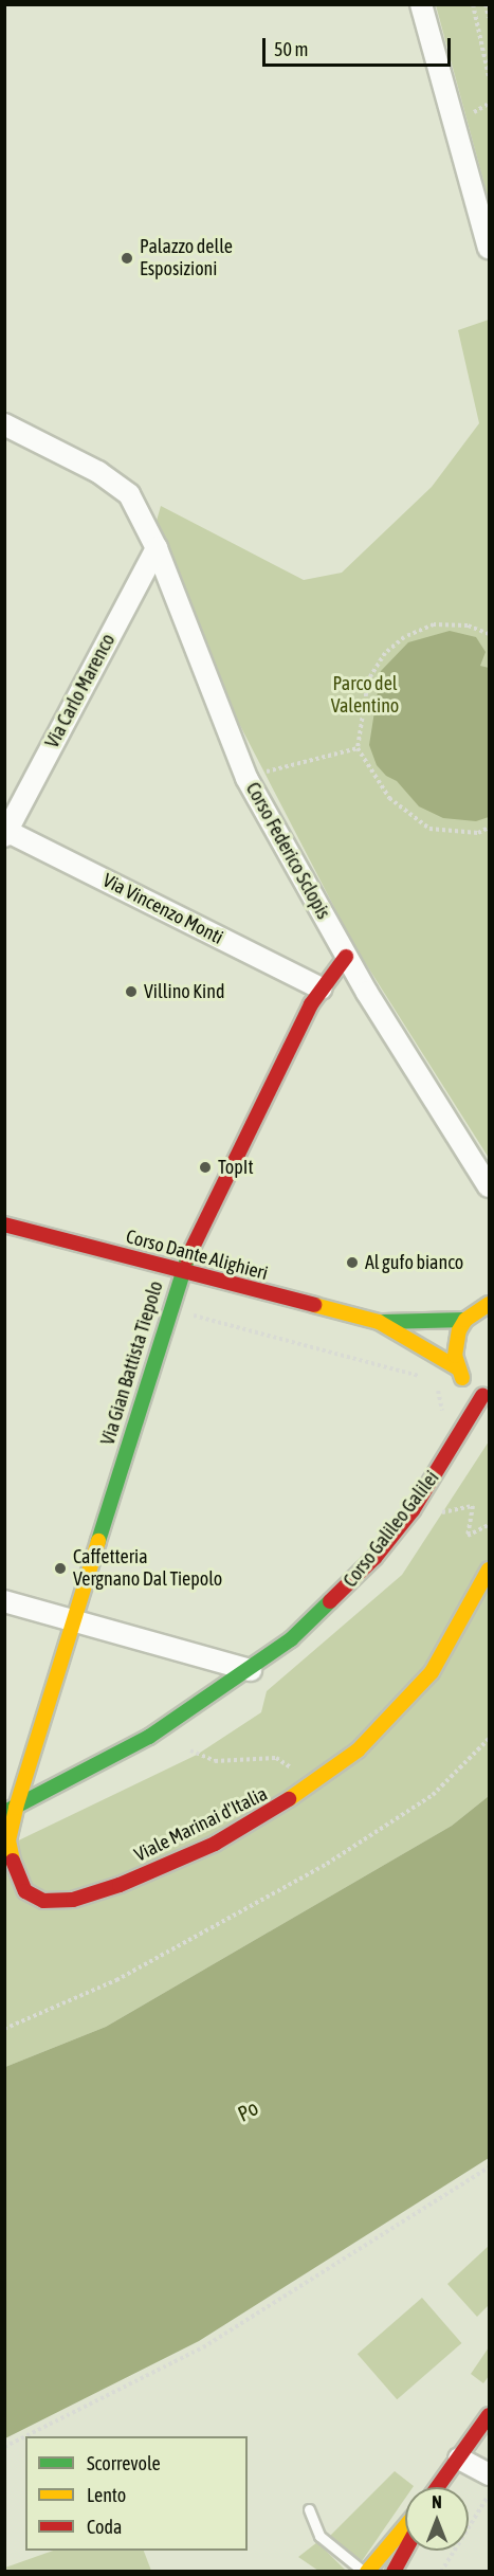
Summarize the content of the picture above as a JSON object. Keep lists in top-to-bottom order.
{
  "streets": {
    "street": [
      "Via Carlo Marenco",
      "Corso Federico Sclopis",
      "Via Vincenzo Monti",
      "Corso Dante Alighieri",
      "Via Gian Battista Tiepolo",
      "Corso Galileo Galilei",
      "Viale Marinai d'Italia"
    ]
  },
  "crossings": [
    ["Via Carlo Marenco", "Corso Federico Sclopis"],
    ["Via Carlo Marenco", "Via Vincenzo Monti"],
    ["Corso Federico Sclopis", "Via Gian Battista Tiepolo"],
    ["Via Vincenzo Monti", "Via Gian Battista Tiepolo"],
    ["Corso Dante Alighieri", "Via Gian Battista Tiepolo"],
    ["Corso Dante Alighieri", "Corso Galileo Galilei"],
    ["Via Gian Battista Tiepolo", "Corso Galileo Galilei"],
    ["Via Gian Battista Tiepolo", "Viale Marinai d'Italia"],
    ["Corso Galileo Galilei", "Viale Marinai d'Italia"]
  ],
  "water": ["Po"],
  "parks": ["Parco del Valentino"],
  "places": [
    "Palazzo delle Esposizioni",
    "Villino Kind",
    "TopIt",
    "Al gufo bianco",
    "Caffetteria Vergnano Dal Tiepolo"
  ],
  "legend": ["Scorrevole", "Lento", "Coda"],
  "scale_bar": "50 m",
  "north": "top"
}
